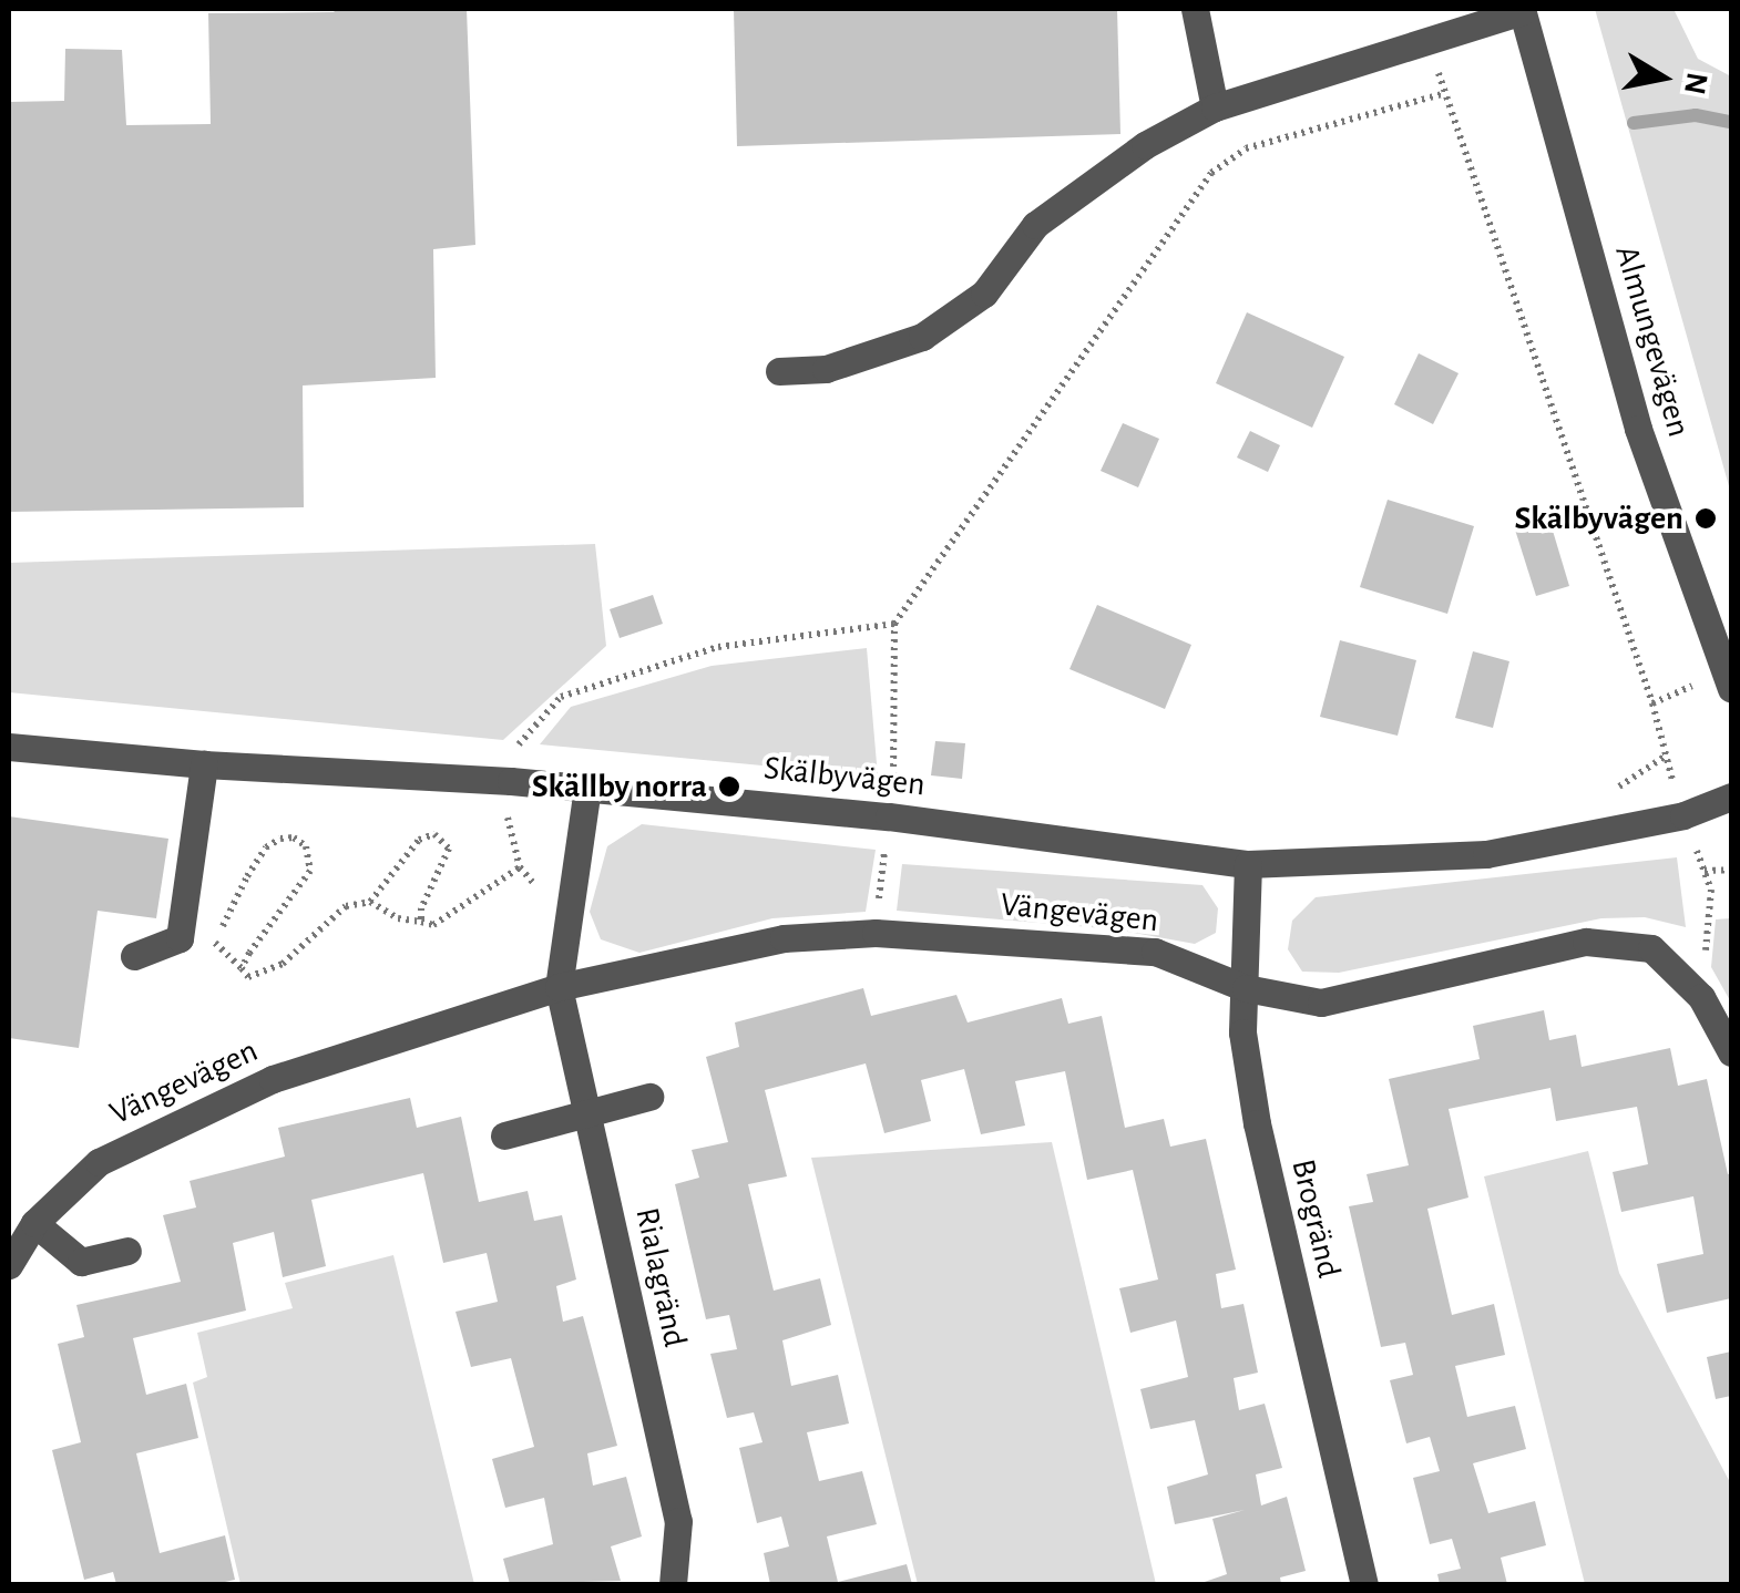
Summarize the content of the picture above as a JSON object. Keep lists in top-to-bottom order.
{
  "streets": {
    "street": [
      "Almungevägen",
      "Skälbyvägen",
      "Vängevägen",
      "Brogränd",
      "Rialagränd"
    ]
  },
  "crossings": [
    ["Skälbyvägen", "Brogränd"],
    ["Vängevägen", "Brogränd"],
    ["Vängevägen", "Rialagränd"]
  ],
  "places": ["Skälbyvägen", "Skällby norra"],
  "north": "right"
}
